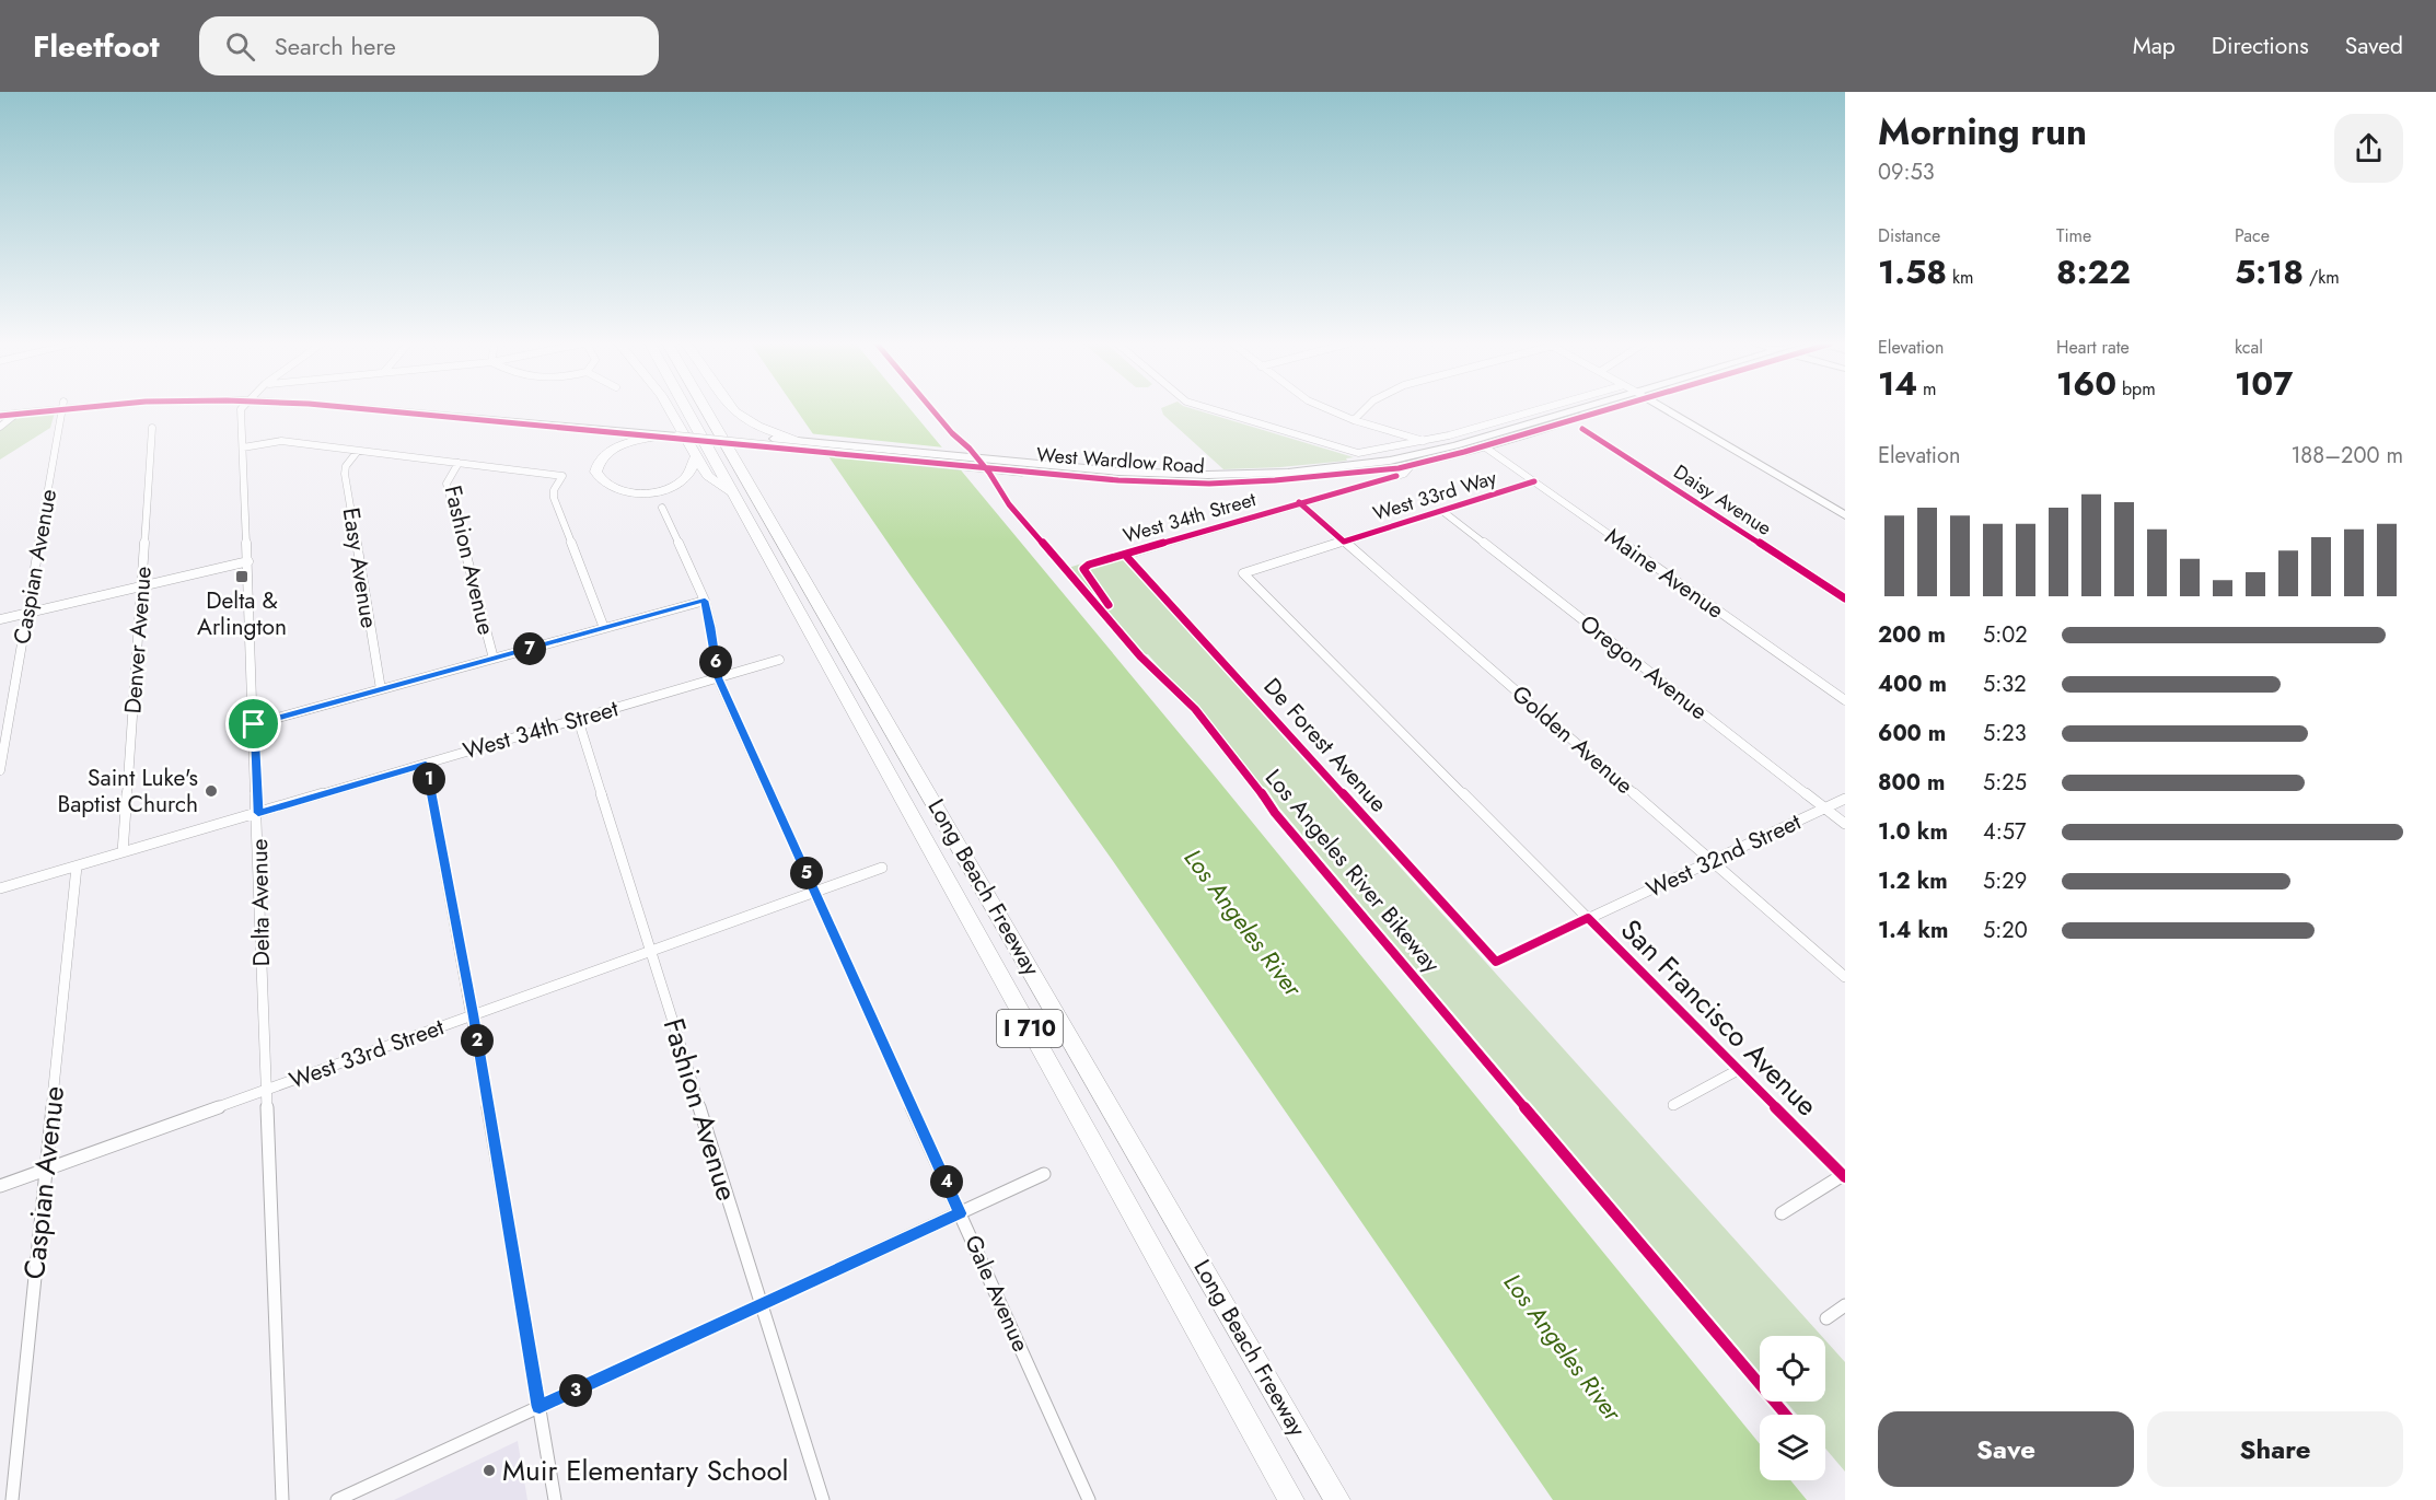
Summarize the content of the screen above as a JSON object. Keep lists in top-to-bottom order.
{
  "streets": {
    "highway": ["Long Beach Freeway", "I 710"],
    "main road": ["West Wardlow Road"],
    "street": [
      "West 33rd Way",
      "Daisy Avenue",
      "West 34th Street",
      "Fashion Avenue",
      "Caspian Avenue",
      "Easy Avenue",
      "Maine Avenue",
      "Denver Avenue",
      "Oregon Avenue",
      "Golden Avenue",
      "De Forest Avenue",
      "West 32nd Street",
      "Delta Avenue",
      "San Francisco Avenue",
      "West 33rd Street",
      "Gale Avenue"
    ],
    "cycle path": ["Los Angeles River Bikeway"]
  },
  "crossings": [
    ["West Wardlow Road", "West 34th Street"],
    ["West Wardlow Road", "Maine Avenue"],
    ["West 33rd Way", "Maine Avenue"],
    ["West 33rd Way", "Oregon Avenue"],
    ["West 33rd Way", "Golden Avenue"],
    ["West 33rd Way", "San Francisco Avenue"],
    ["West 34th Street", "Fashion Avenue"],
    ["West 34th Street", "Caspian Avenue"],
    ["West 34th Street", "Denver Avenue"],
    ["West 34th Street", "Golden Avenue"],
    ["West 34th Street", "De Forest Avenue"],
    ["West 34th Street", "Delta Avenue"],
    ["West 34th Street", "Gale Avenue"],
    ["Fashion Avenue", "West 33rd Street"],
    ["Caspian Avenue", "West 33rd Street"],
    ["Oregon Avenue", "West 32nd Street"],
    ["Golden Avenue", "West 32nd Street"],
    ["De Forest Avenue", "West 32nd Street"],
    ["West 32nd Street", "San Francisco Avenue"],
    ["Delta Avenue", "West 33rd Street"],
    ["West 33rd Street", "Gale Avenue"]
  ],
  "water": ["Los Angeles River"],
  "places": {
    "transit": ["Delta & Arlington"],
    "other": ["Saint Luke's Baptist Church", "Muir Elementary School"]
  },
  "page": {
    "header": "Fleetfoot",
    "search": "Search here",
    "nav": ["Map", "Directions", "Saved"],
    "heading": ["Morning run", "09:53"],
    "stats": [
      ["Distance", "1.58 km"],
      ["Time", "8:22"],
      ["Pace", "5:18 /km"],
      ["Elevation", "14 m"],
      ["Heart rate", "160 bpm"],
      ["kcal", "107"]
    ],
    "chart": ["Elevation", "188–200 m"],
    "list": [
      {
        "name": "200 m",
        "note": "5:02"
      },
      {
        "name": "400 m",
        "note": "5:32"
      },
      {
        "name": "600 m",
        "note": "5:23"
      },
      {
        "name": "800 m",
        "note": "5:25"
      },
      {
        "name": "1.0 km",
        "note": "4:57"
      },
      {
        "name": "1.2 km",
        "note": "5:29"
      },
      {
        "name": "1.4 km",
        "note": "5:20"
      }
    ],
    "pins": [
      "7",
      "6",
      "1",
      "5",
      "2",
      "4",
      "3"
    ],
    "buttons": ["Save", "Share"]
  }
}
